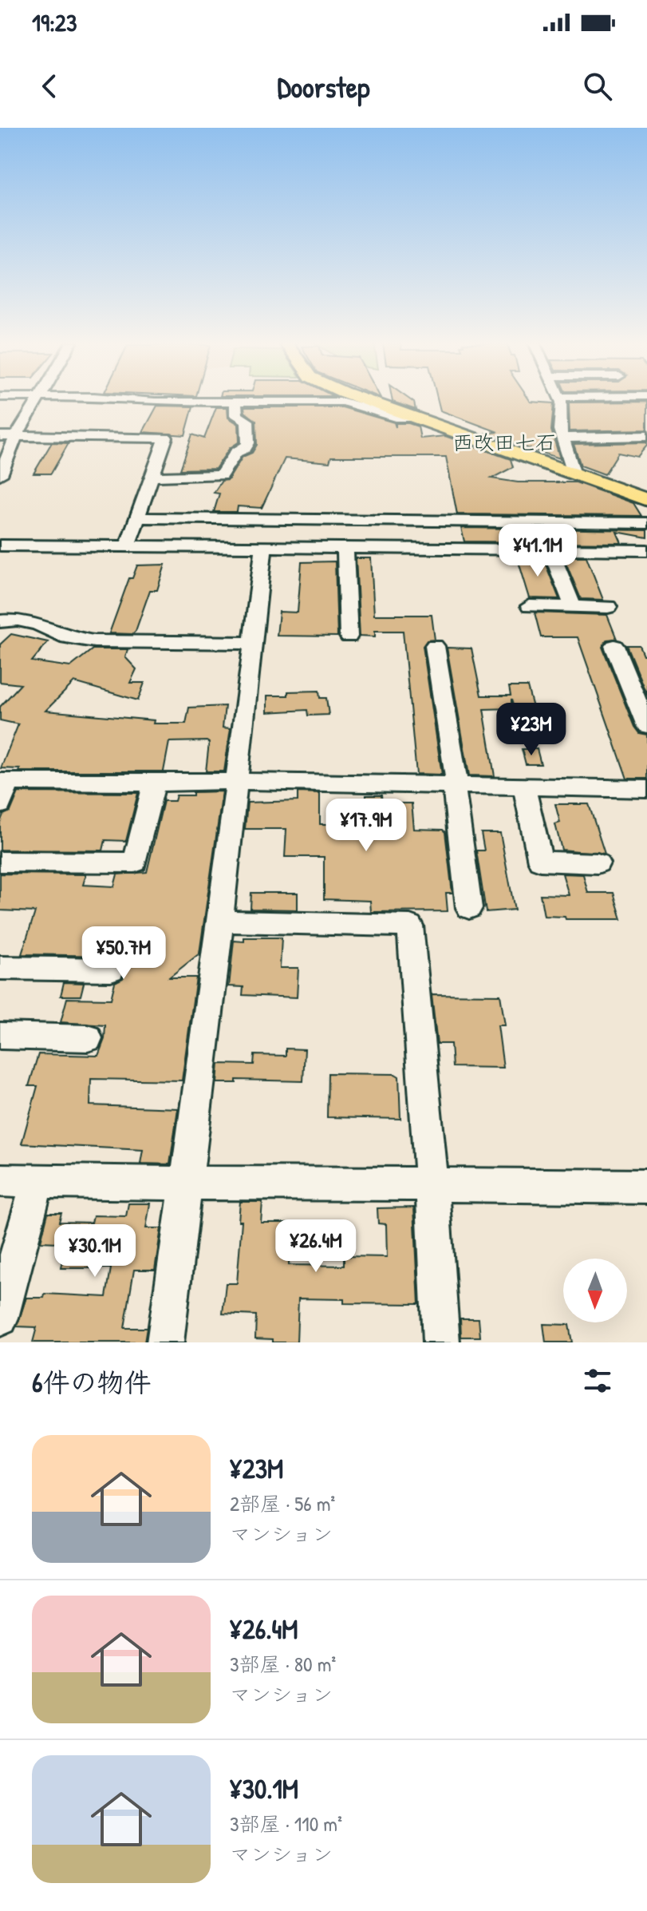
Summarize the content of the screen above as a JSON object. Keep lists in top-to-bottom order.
{
  "districts": ["西改田七石"],
  "north": "bottom",
  "page": {
    "status": "19:23",
    "header": "Doorstep",
    "price": [
      "¥41.1M",
      "¥23M",
      "¥17.9M",
      "¥50.7M",
      "¥26.4M",
      "¥30.1M"
    ],
    "heading": "6件の物件",
    "list": [
      {
        "name": "¥23M",
        "note": "2部屋 · 56 m² · マンション"
      },
      {
        "name": "¥26.4M",
        "note": "3部屋 · 80 m² · マンション"
      },
      {
        "name": "¥30.1M",
        "note": "3部屋 · 110 m² · マンション"
      }
    ]
  }
}
